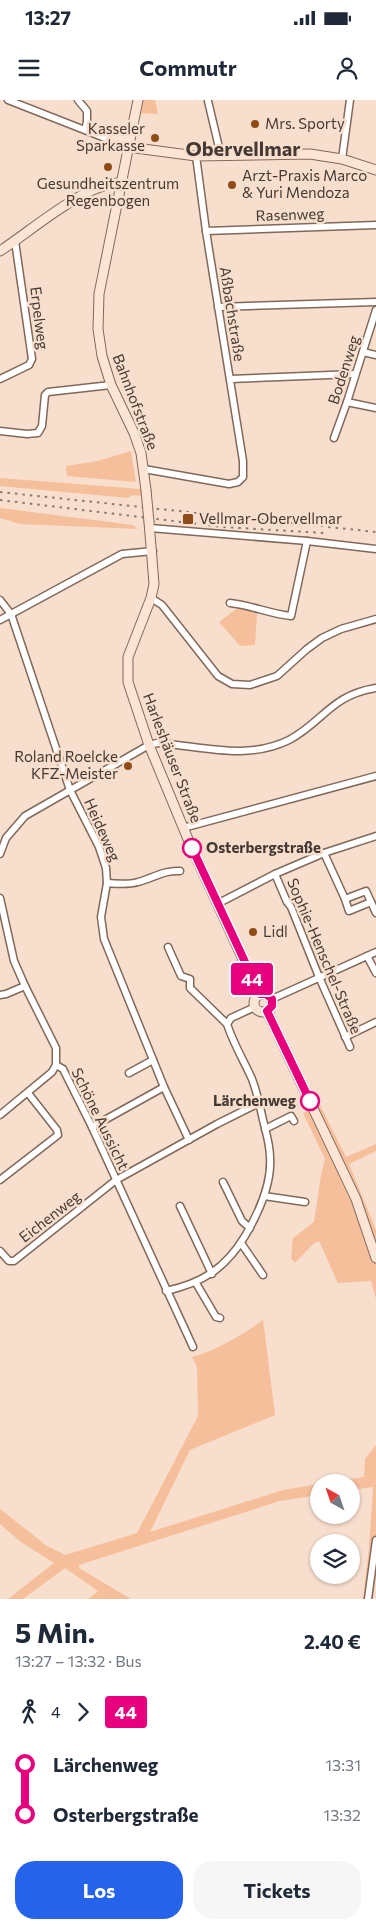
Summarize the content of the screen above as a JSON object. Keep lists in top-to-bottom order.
{
  "streets": {
    "main road": ["Bahnhofstraße", "Harleshäuser Straße"],
    "street": [
      "Rasenweg",
      "Aßbachstraße",
      "Erpelweg",
      "Bodenweg",
      "Heideweg",
      "Sophie-Henschel-Straße",
      "Schöne Aussicht",
      "Eichenweg"
    ]
  },
  "crossings": [
    ["Rasenweg", "Aßbachstraße"],
    ["Aßbachstraße", "Bahnhofstraße"],
    ["Bahnhofstraße", "Harleshäuser Straße"],
    ["Schöne Aussicht", "Eichenweg"]
  ],
  "districts": ["Obervellmar"],
  "places": {
    "other": [
      "Mrs. Sporty",
      "Kasseler Sparkasse",
      "Gesundheitszentrum Regenbogen",
      "Arzt-Praxis Marco & Yuri Mendoza",
      "Roland Roelcke KFZ-Meister",
      "Osterbergstraße",
      "Lidl",
      "Lärchenweg"
    ],
    "transit": ["Vellmar-Obervellmar"]
  },
  "lines": ["bus line 44"],
  "north": "top left",
  "page": {
    "status": "13:27",
    "header": "Commutr",
    "on_map": "44",
    "heading": ["5 Min.", "13:27 – 13:32 · Bus", "2.40 €"],
    "legs": ["4", "44"],
    "list": [
      {
        "name": "Lärchenweg",
        "value": "13:31"
      },
      {
        "name": "Osterbergstraße",
        "value": "13:32"
      }
    ],
    "buttons": ["Los", "Tickets"]
  }
}
